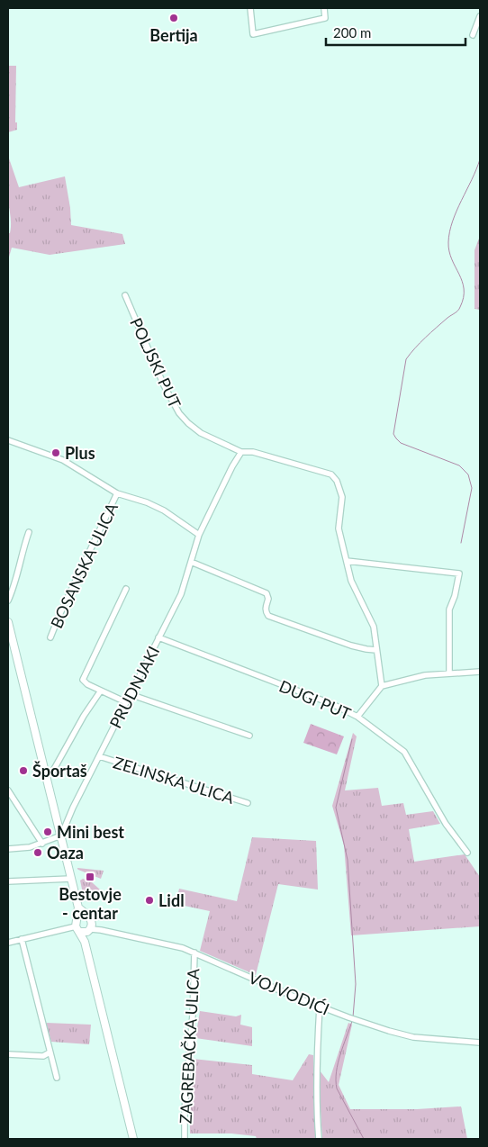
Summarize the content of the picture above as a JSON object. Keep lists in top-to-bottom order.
{
  "streets": {
    "street": [
      "POLJSKI PUT",
      "BOSANSKA ULICA",
      "PRUDNJAKI",
      "DUGI PUT",
      "ZELINSKA ULICA",
      "VOJVODIĆI",
      "ZAGREBAČKA ULICA"
    ]
  },
  "crossings": [
    ["POLJSKI PUT", "PRUDNJAKI"],
    ["PRUDNJAKI", "DUGI PUT"],
    ["PRUDNJAKI", "ZELINSKA ULICA"],
    ["VOJVODIĆI", "ZAGREBAČKA ULICA"]
  ],
  "places": {
    "other": [
      "Bertija",
      "Plus",
      "Športaš",
      "Mini best",
      "Oaza",
      "Lidl"
    ],
    "transit": ["Bestovje - centar"]
  },
  "scale_bar": "200 m"
}
